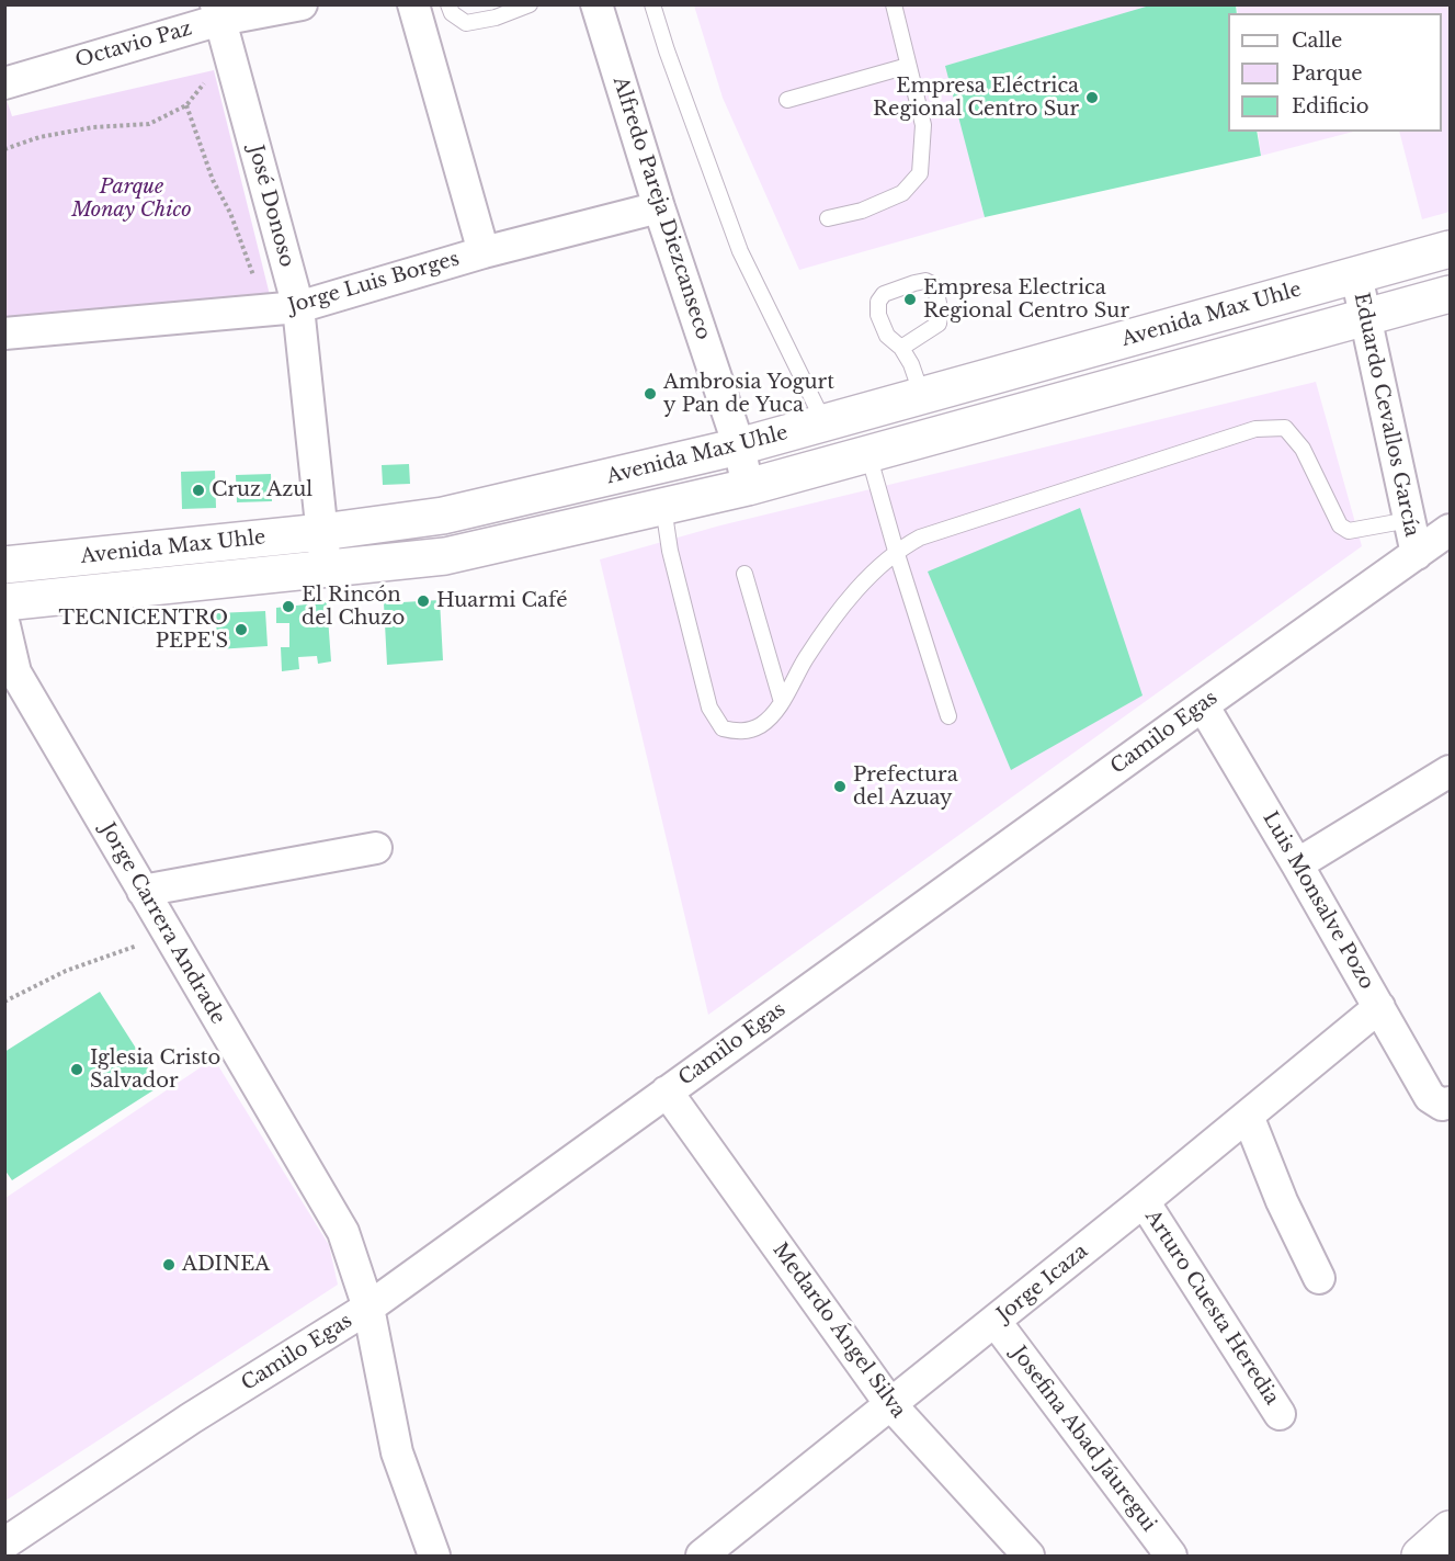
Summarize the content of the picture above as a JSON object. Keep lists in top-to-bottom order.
{
  "streets": {
    "main road": ["Avenida Max Uhle"],
    "street": [
      "Octavio Paz",
      "José Donoso",
      "Alfredo Pareja Diezcanseco",
      "Jorge Luis Borges",
      "Eduardo Cevallos García",
      "Camilo Egas",
      "Luis Monsalve Pozo",
      "Jorge Carrera Andrade",
      "Jorge Icaza",
      "Arturo Cuesta Heredia",
      "Medardo Ángel Silva",
      "Josefina Abad Jáuregui"
    ]
  },
  "crossings": [
    ["Octavio Paz", "José Donoso"],
    ["José Donoso", "Jorge Luis Borges"],
    ["José Donoso", "Avenida Max Uhle"],
    ["Alfredo Pareja Diezcanseco", "Jorge Luis Borges"],
    ["Alfredo Pareja Diezcanseco", "Avenida Max Uhle"],
    ["Avenida Max Uhle", "Eduardo Cevallos García"],
    ["Eduardo Cevallos García", "Camilo Egas"],
    ["Camilo Egas", "Luis Monsalve Pozo"],
    ["Camilo Egas", "Jorge Carrera Andrade"],
    ["Camilo Egas", "Medardo Ángel Silva"],
    ["Luis Monsalve Pozo", "Jorge Icaza"],
    ["Jorge Icaza", "Arturo Cuesta Heredia"],
    ["Jorge Icaza", "Medardo Ángel Silva"],
    ["Jorge Icaza", "Josefina Abad Jáuregui"]
  ],
  "parks": ["Parque Monay Chico"],
  "places": [
    "Empresa Eléctrica Regional Centro Sur",
    "Empresa Electrica Regional Centro Sur",
    "Ambrosia Yogurt y Pan de Yuca",
    "Cruz Azul",
    "Huarmi Café",
    "El Rincón del Chuzo",
    "TECNICENTRO PEPE'S",
    "Prefectura del Azuay",
    "Iglesia Cristo Salvador",
    "ADINEA"
  ],
  "legend": ["Calle", "Parque", "Edificio"]
}
